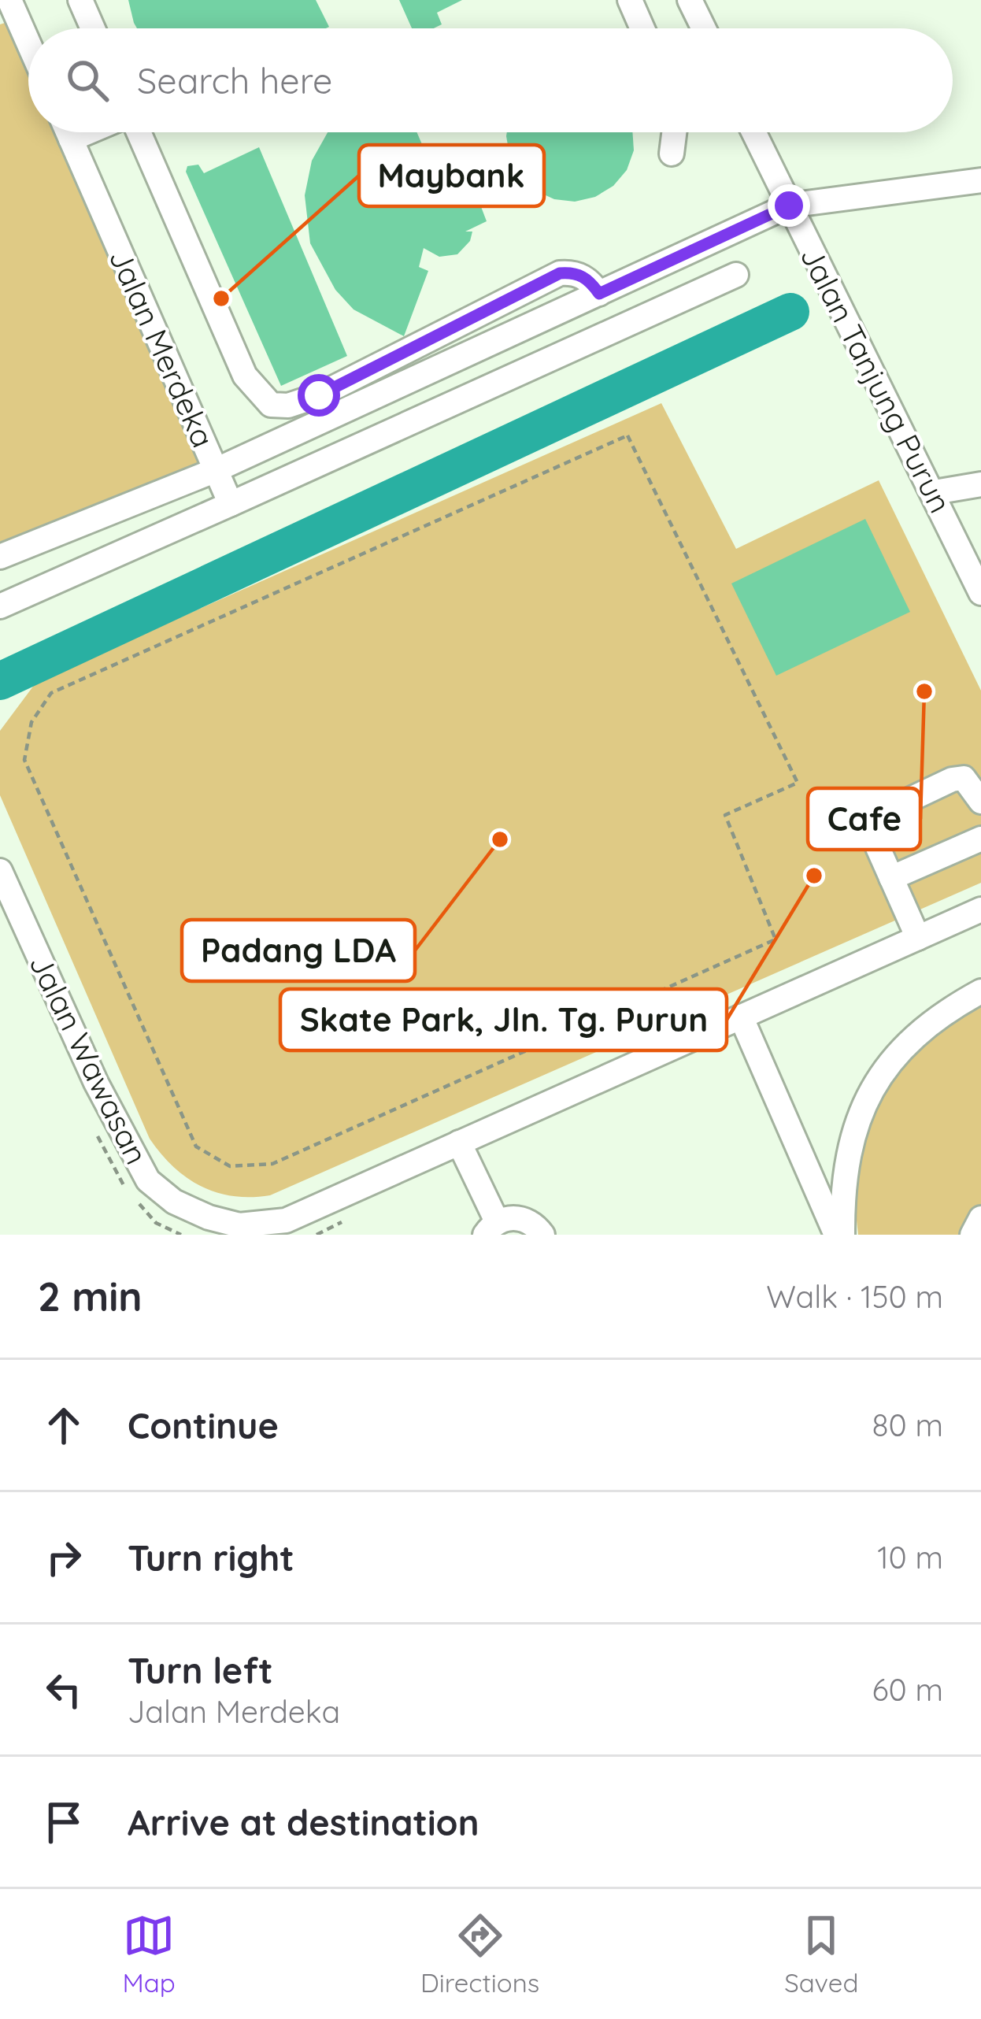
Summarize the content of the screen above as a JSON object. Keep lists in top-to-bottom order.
{
  "streets": {
    "street": ["Jalan Merdeka", "Jalan Tanjung Purun", "Jalan Wawasan"]
  },
  "crossings": [
    ["Jalan Merdeka", "Jalan Tanjung Purun"]
  ],
  "places": [
    "Maybank",
    "Cafe",
    "Padang LDA",
    "Skate Park, Jln. Tg. Purun"
  ],
  "page": {
    "search": "Search here",
    "heading": ["2 min", "Walk · 150 m"],
    "list": [
      ["Continue", "80 m"],
      ["Turn right", "10 m"],
      ["Turn left", "Jalan Merdeka", "60 m"],
      "Arrive at destination"
    ],
    "nav": ["Map", "Directions", "Saved"]
  }
}
